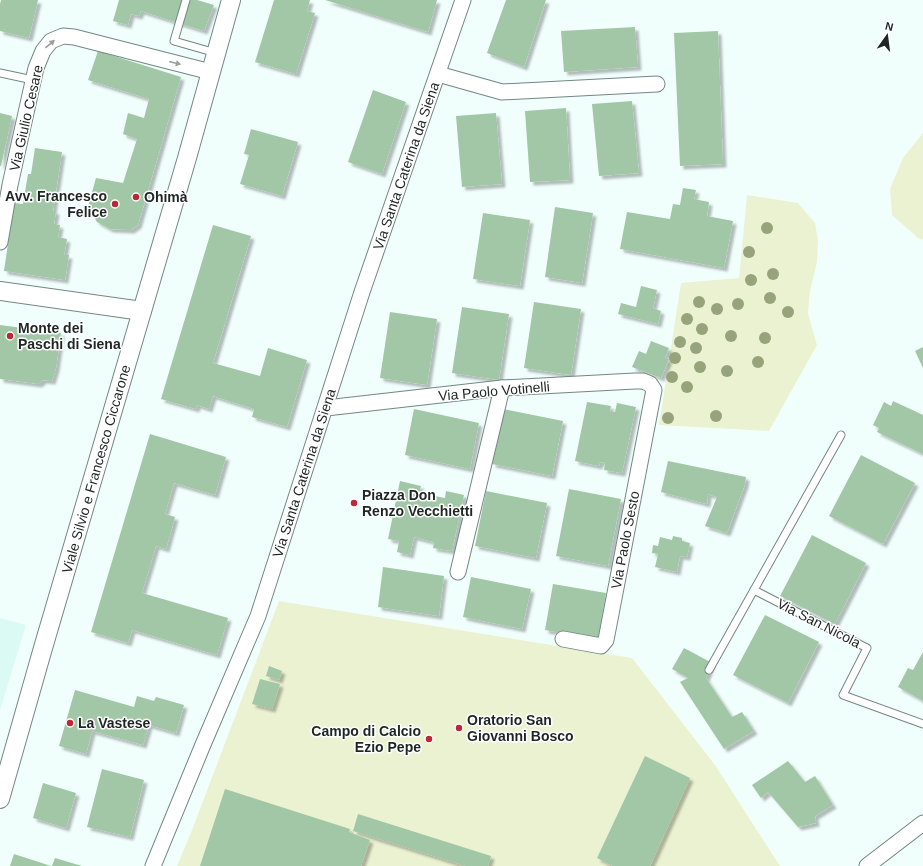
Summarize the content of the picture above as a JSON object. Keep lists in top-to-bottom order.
{
  "streets": {
    "street": [
      "Via Giulio Cesare",
      "Via Santa Caterina da Siena",
      "Via Paolo Votinelli",
      "Viale Silvio e Francesco Ciccarone",
      "Via Paolo Sesto"
    ],
    "lane": ["Via San Nicola"]
  },
  "crossings": [
    ["Via Giulio Cesare", "Viale Silvio e Francesco Ciccarone"],
    ["Via Santa Caterina da Siena", "Via Paolo Votinelli"],
    ["Via Paolo Votinelli", "Via Paolo Sesto"]
  ],
  "one_way": ["Via Giulio Cesare"],
  "places": [
    "Ohimà",
    "Avv. Francesco Felice",
    "Monte dei Paschi di Siena",
    "Piazza Don Renzo Vecchietti",
    "La Vastese",
    "Oratorio San Giovanni Bosco",
    "Campo di Calcio Ezio Pepe"
  ],
  "north": "top"
}
